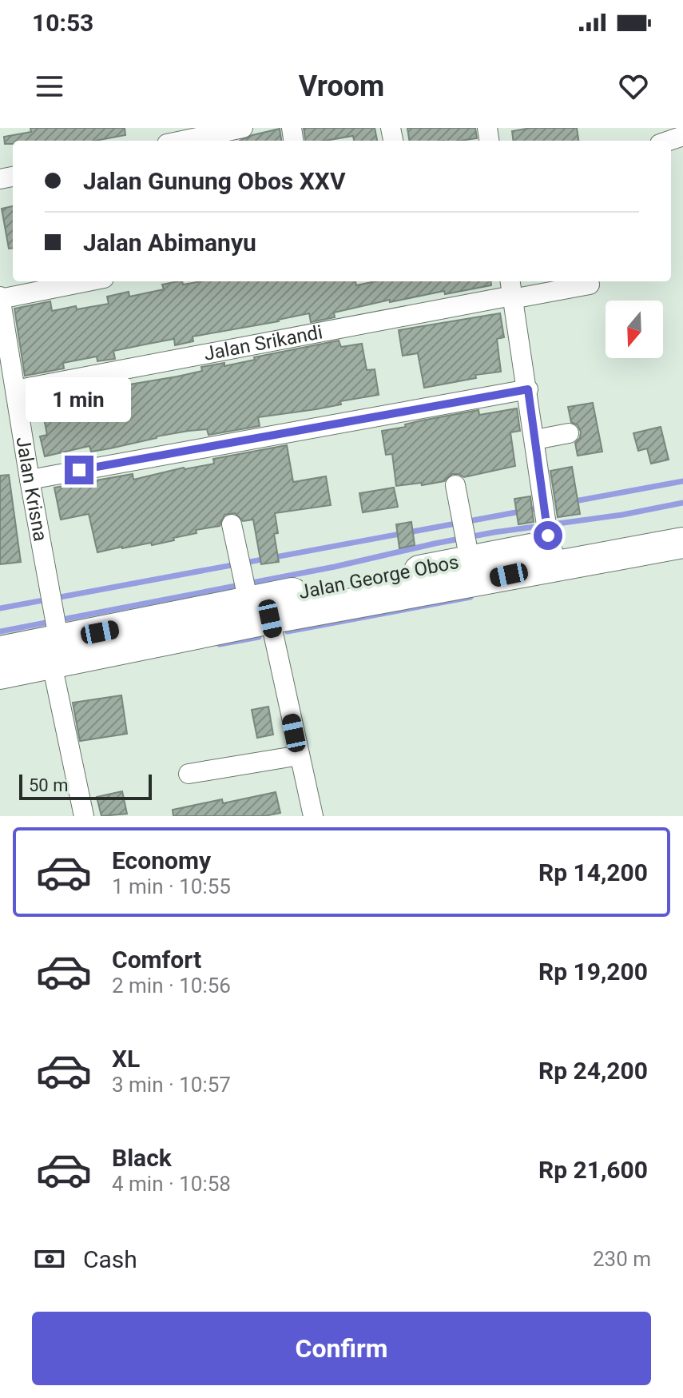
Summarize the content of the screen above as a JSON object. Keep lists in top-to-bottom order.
{
  "streets": {
    "main road": ["Jalan George Obos"],
    "street": ["Jalan Srikandi", "Jalan Krisna"]
  },
  "crossings": [
    ["Jalan Srikandi", "Jalan Krisna"],
    ["Jalan Krisna", "Jalan George Obos"]
  ],
  "scale_bar": "50 m",
  "north": "bottom",
  "page": {
    "status": "10:53",
    "header": "Vroom",
    "banner": ["Jalan Gunung Obos XXV", "Jalan Abimanyu"],
    "bubble": "1 min",
    "scale": "50 m",
    "list": [
      {
        "name": "Economy",
        "note": "1 min · 10:55",
        "value": "Rp 14,200"
      },
      {
        "name": "Comfort",
        "note": "2 min · 10:56",
        "value": "Rp 19,200"
      },
      {
        "name": "XL",
        "note": "3 min · 10:57",
        "value": "Rp 24,200"
      },
      {
        "name": "Black",
        "note": "4 min · 10:58",
        "value": "Rp 21,600"
      }
    ],
    "pay": ["Cash", "230 m"],
    "buttons": "Confirm"
  }
}
